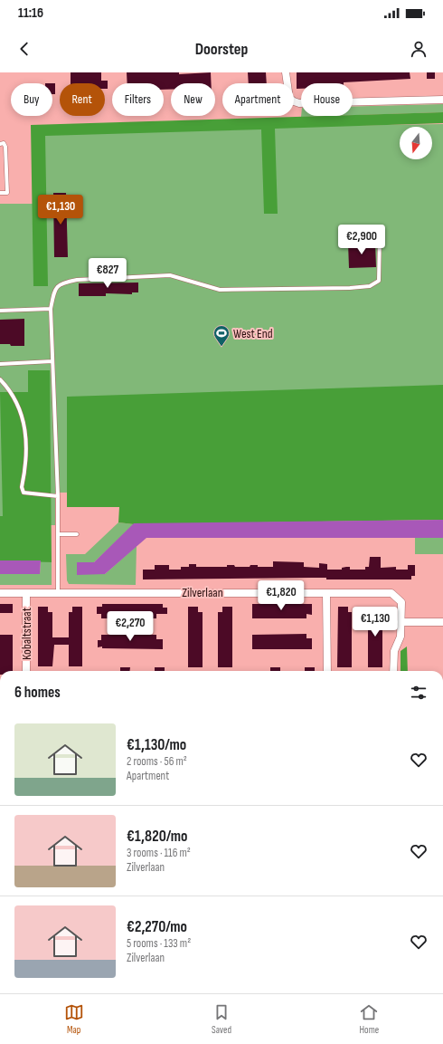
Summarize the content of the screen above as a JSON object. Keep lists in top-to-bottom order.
{
  "streets": {
    "street": ["Zilverlaan", "Kobaltstraat"]
  },
  "crossings": [
    ["Zilverlaan", "Kobaltstraat"]
  ],
  "places": {
    "sports": ["West End"]
  },
  "north": "bottom",
  "page": {
    "status": "11:16",
    "header": "Doorstep",
    "chip": [
      "Buy",
      "Rent",
      "Filters",
      "New",
      "Apartment",
      "House"
    ],
    "price": [
      "€1,130",
      "€2,900",
      "€827",
      "€1,820",
      "€1,130",
      "€2,270"
    ],
    "heading": "6 homes",
    "list": [
      {
        "name": "€1,130/mo",
        "note": "2 rooms · 56 m² · Apartment"
      },
      {
        "name": "€1,820/mo",
        "note": "3 rooms · 116 m² · Zilverlaan"
      },
      {
        "name": "€2,270/mo",
        "note": "5 rooms · 133 m² · Zilverlaan"
      }
    ],
    "tabs": ["Map", "Saved", "Home"]
  }
}
